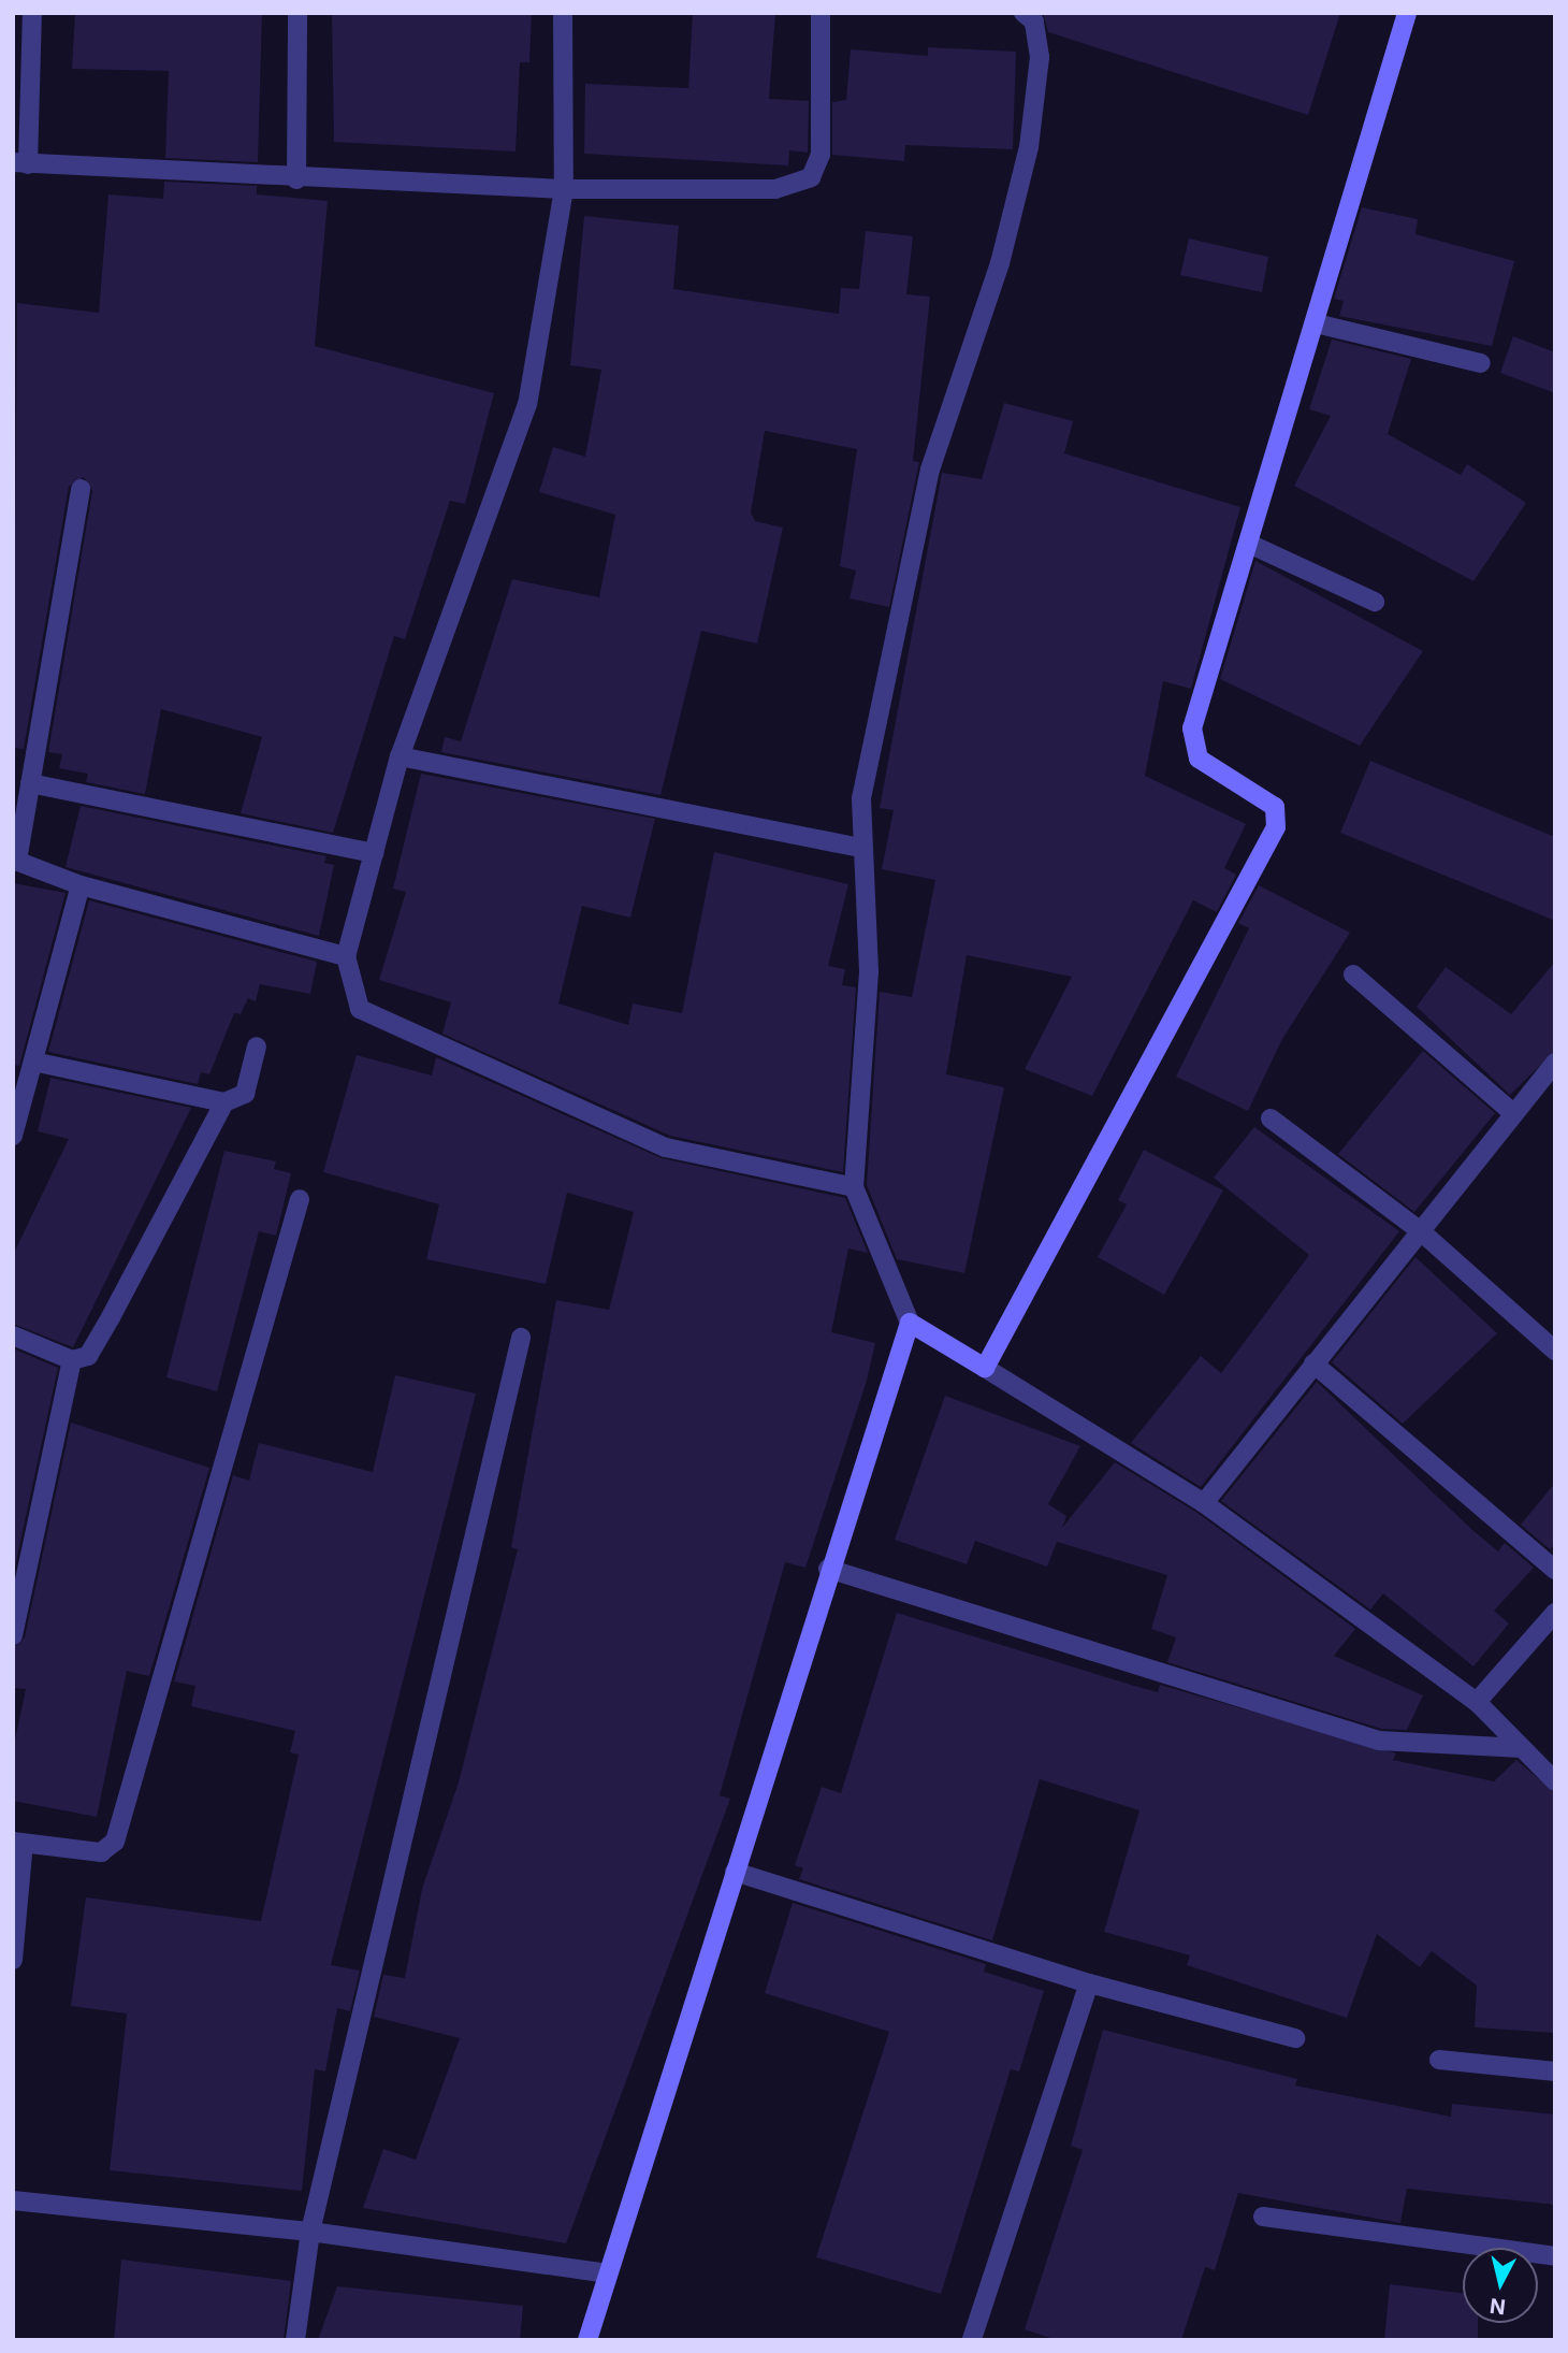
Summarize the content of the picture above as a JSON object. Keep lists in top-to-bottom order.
{
  "north": "bottom"
}
